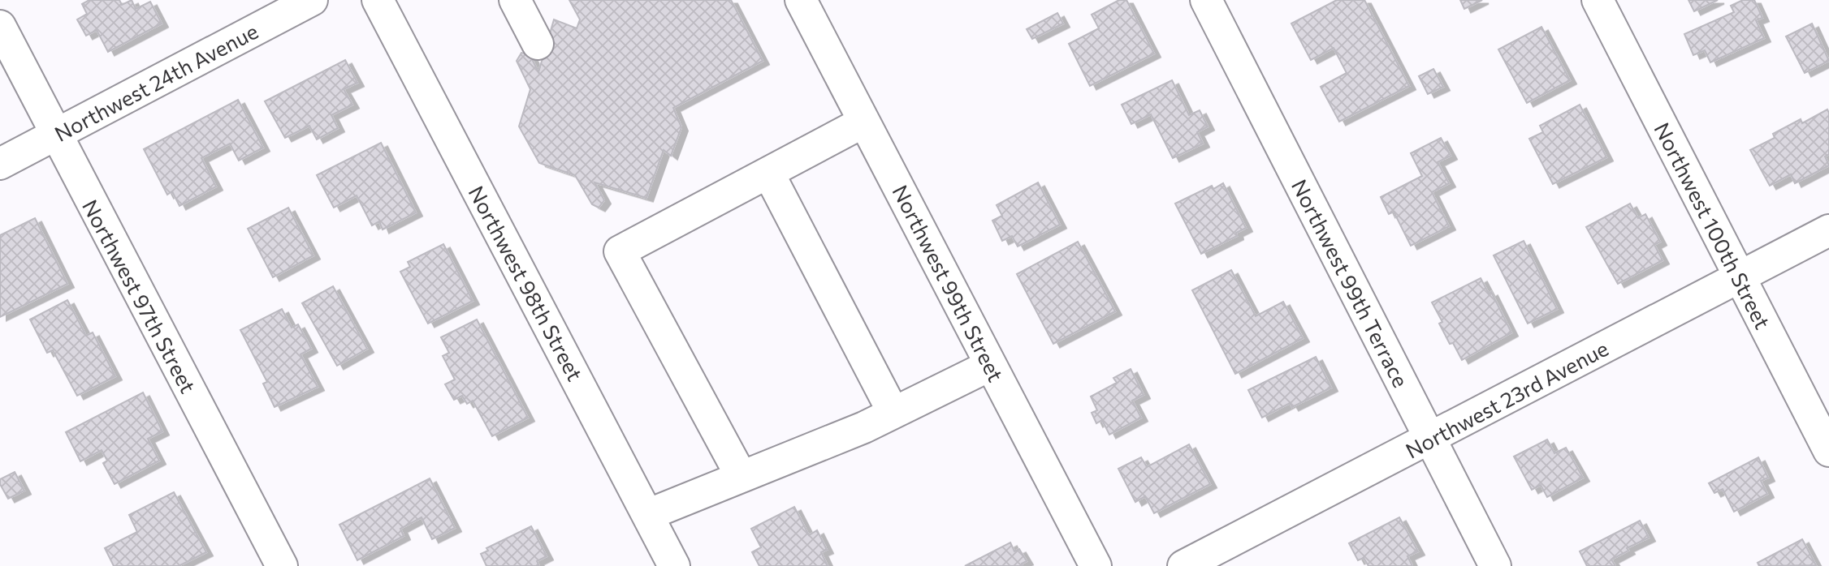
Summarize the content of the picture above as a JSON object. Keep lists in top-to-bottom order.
{
  "streets": {
    "street": [
      "Northwest 24th Avenue",
      "Northwest 100th Street",
      "Northwest 98th Street",
      "Northwest 99th Street",
      "Northwest 99th Terrace",
      "Northwest 97th Street",
      "Northwest 23rd Avenue"
    ]
  },
  "crossings": [
    ["Northwest 24th Avenue", "Northwest 97th Street"],
    ["Northwest 100th Street", "Northwest 23rd Avenue"],
    ["Northwest 99th Terrace", "Northwest 23rd Avenue"]
  ]
}
